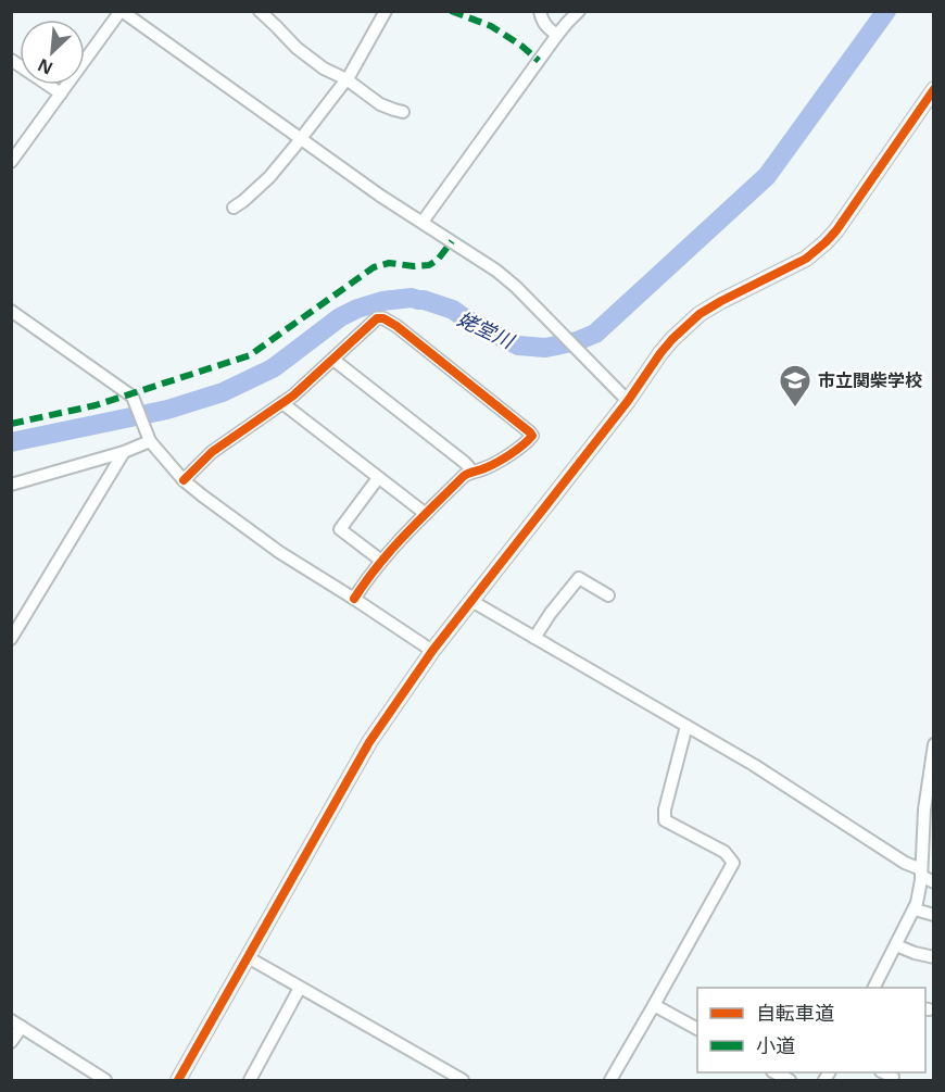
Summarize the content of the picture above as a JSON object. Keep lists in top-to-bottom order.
{
  "water": ["姥堂川"],
  "places": {
    "school or university": ["市立関柴学校"]
  },
  "legend": ["自転車道", "小道"],
  "north": "bottom left"
}
